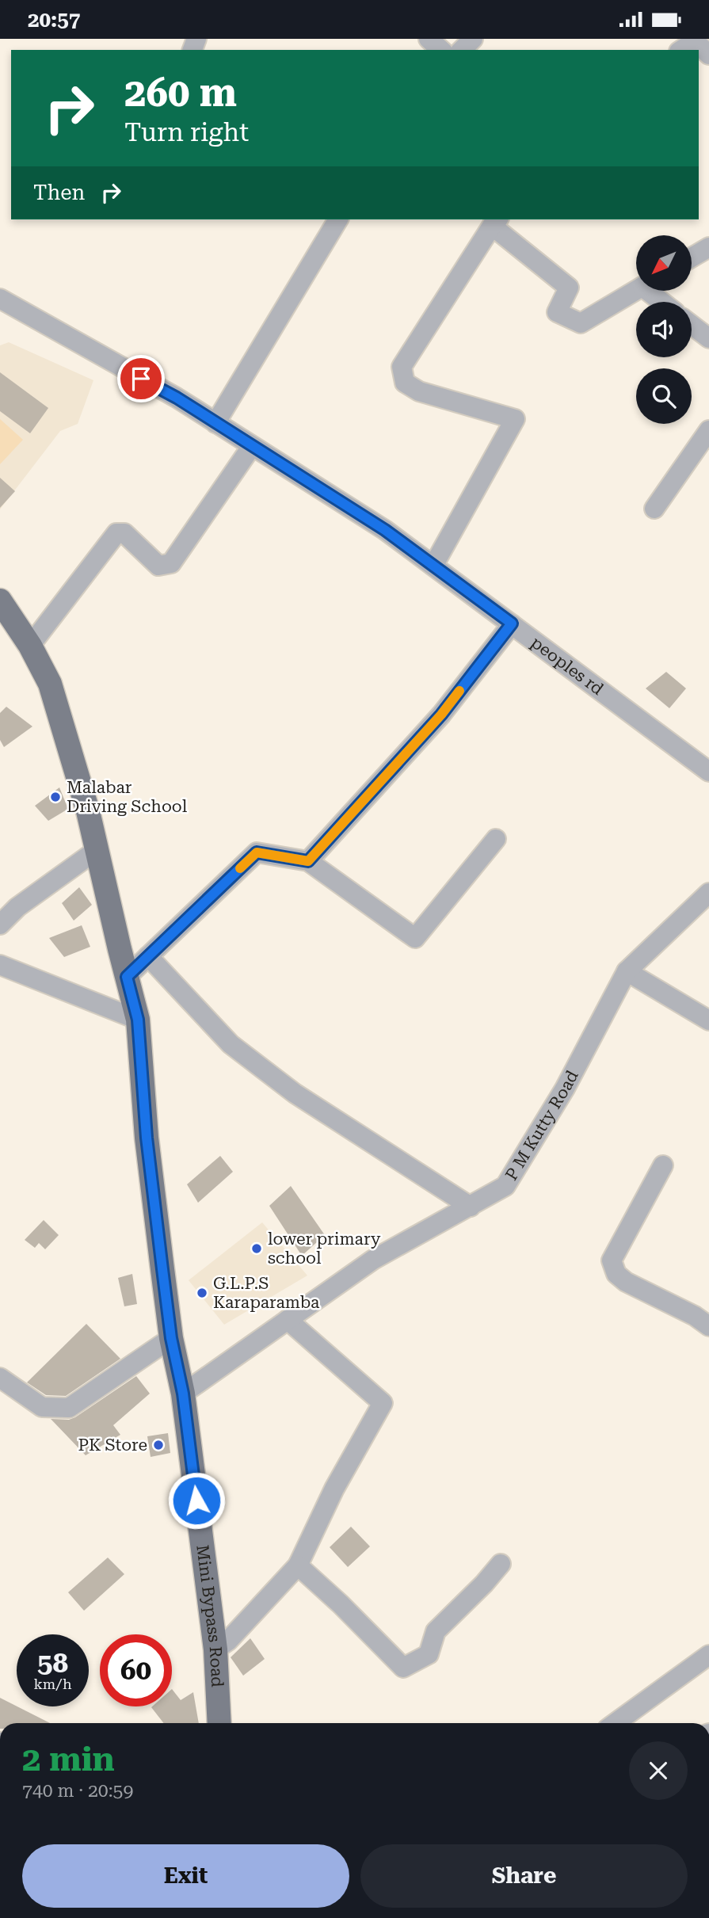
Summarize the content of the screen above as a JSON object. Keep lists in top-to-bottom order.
{
  "streets": {
    "main road": ["Mini Bypass Road"],
    "street": ["peoples rd", "P M Kutty Road"]
  },
  "crossings": [
    ["P M Kutty Road", "Mini Bypass Road"]
  ],
  "places": [
    "Malabar Driving School",
    "lower primary school",
    "G.L.P.S Karaparamba",
    "PK Store"
  ],
  "north": "bottom left",
  "page": {
    "status": "20:57",
    "turn": ["260 m", "Turn right"],
    "then": "Then",
    "speed": "58 km/h",
    "limit": "60",
    "heading": ["2 min", "740 m · 20:59"],
    "buttons": ["Exit", "Share"]
  }
}
